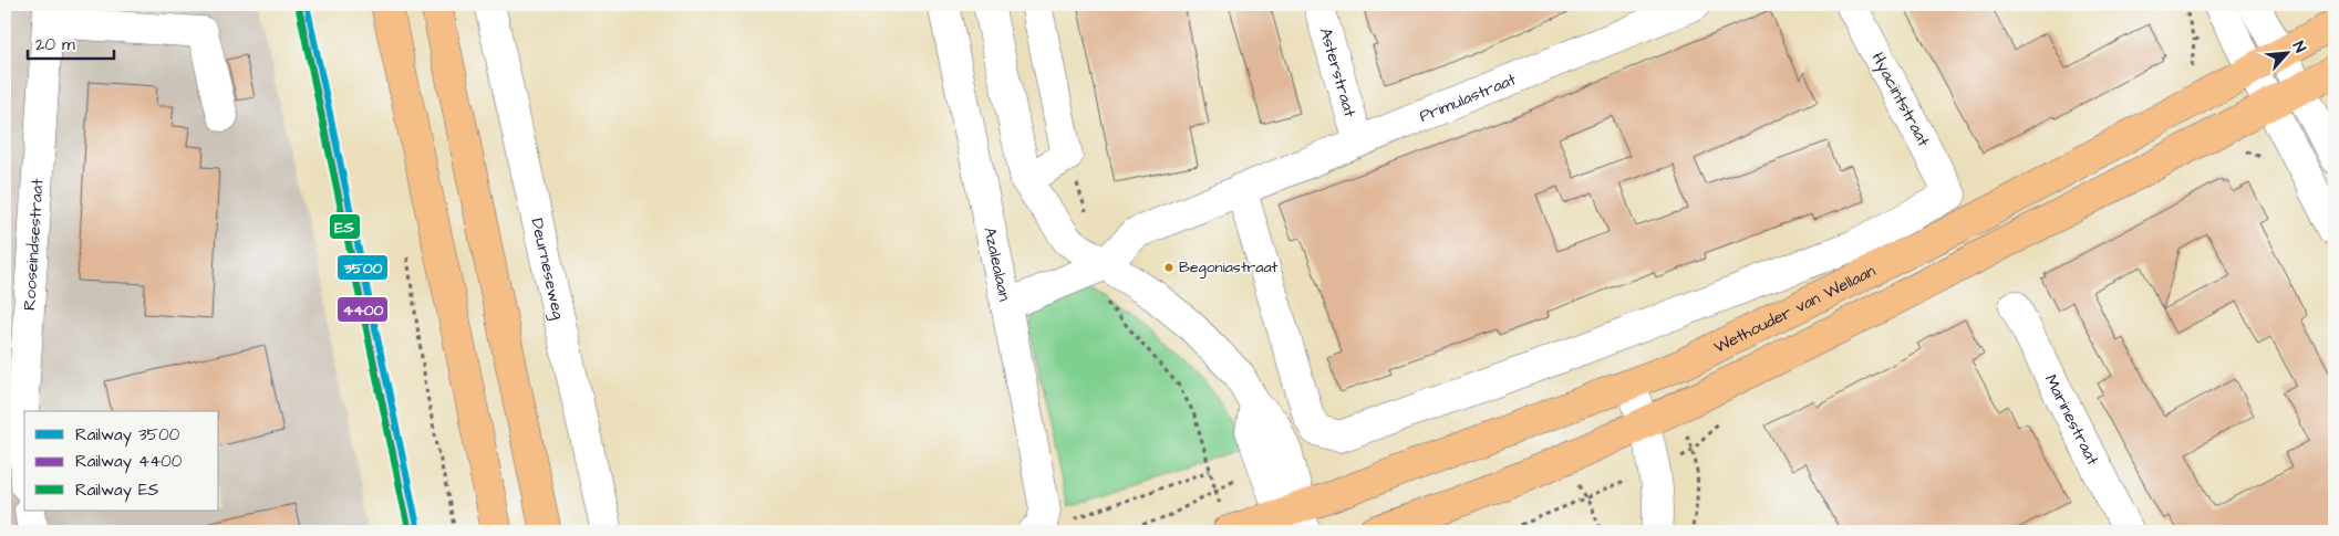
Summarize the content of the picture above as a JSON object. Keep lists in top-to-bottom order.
{
  "streets": {
    "main road": ["Wethouder van Wellaan"],
    "street": [
      "Asterstraat",
      "Primulastraat",
      "Hyacintstraat",
      "Rooseindsestraat",
      "Azalealaan",
      "Deurneseweg",
      "Marinestraat"
    ]
  },
  "crossings": [
    ["Asterstraat", "Primulastraat"],
    ["Primulastraat", "Wethouder van Wellaan"],
    ["Hyacintstraat", "Wethouder van Wellaan"]
  ],
  "places": ["Begoniastraat"],
  "lines": ["rail line 3500", "rail line ES", "rail line 4400"],
  "legend": ["Railway 3500", "Railway 4400", "Railway ES"],
  "scale_bar": "20 m",
  "north": "top right"
}
